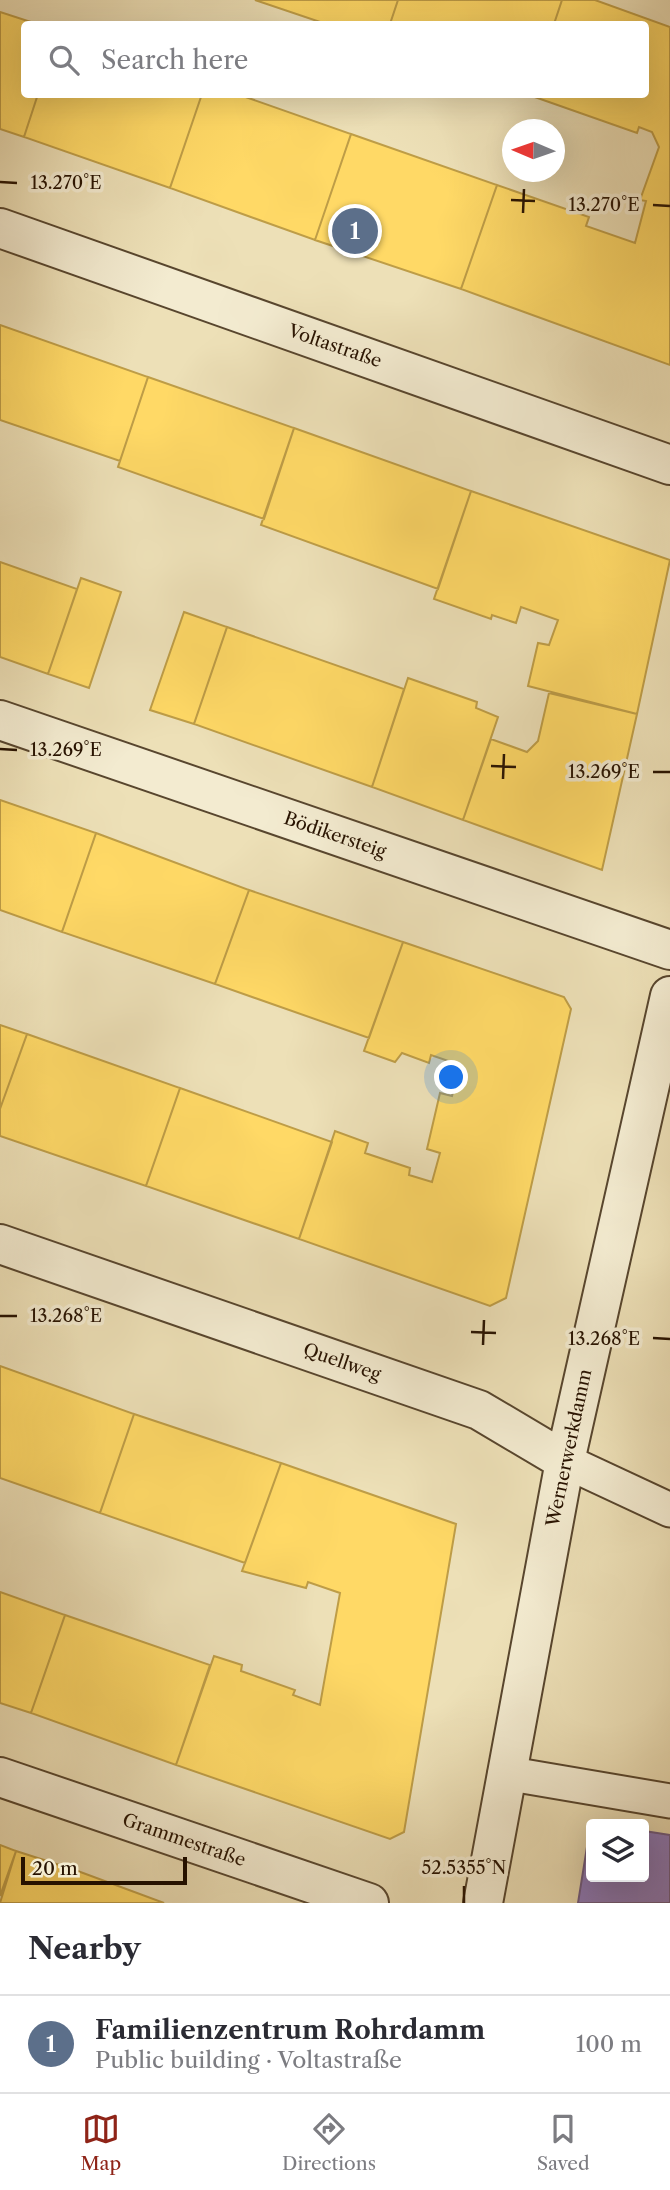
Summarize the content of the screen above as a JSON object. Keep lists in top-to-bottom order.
{
  "streets": {
    "street": [
      "Voltastraße",
      "Bödikersteig",
      "Quellweg",
      "Wernerwerkdamm",
      "Grammestraße"
    ]
  },
  "crossings": [
    ["Quellweg", "Wernerwerkdamm"]
  ],
  "scale_bar": "20 m",
  "north": "left",
  "page": {
    "search": "Search here",
    "pins": "1",
    "scale": "20 m",
    "heading": "Nearby",
    "list": [
      {
        "mark": "1",
        "name": "Familienzentrum Rohrdamm",
        "note": "Public building · Voltastraße",
        "value": "100 m"
      }
    ],
    "nav": ["Map", "Directions", "Saved"]
  },
  "coordinates": [
    "13.270°E",
    "13.269°E",
    "13.268°E",
    "52.5355°N"
  ]
}
